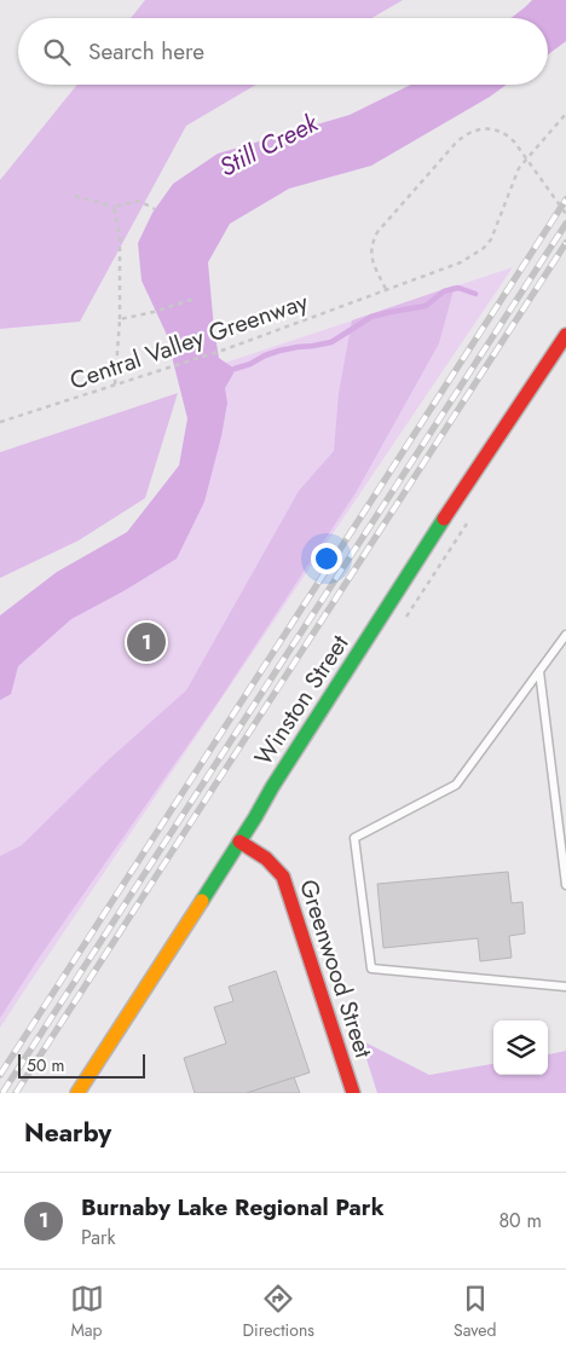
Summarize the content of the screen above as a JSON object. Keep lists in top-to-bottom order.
{
  "streets": {
    "street": ["Winston Street", "Greenwood Street"],
    "path": ["Central Valley Greenway"]
  },
  "crossings": [
    ["Winston Street", "Greenwood Street"]
  ],
  "water": ["Still Creek"],
  "scale_bar": "50 m",
  "page": {
    "search": "Search here",
    "pins": "1",
    "scale": "50 m",
    "heading": "Nearby",
    "list": [
      {
        "mark": "1",
        "name": "Burnaby Lake Regional Park",
        "note": "Park",
        "value": "80 m"
      }
    ],
    "nav": ["Map", "Directions", "Saved"]
  }
}
